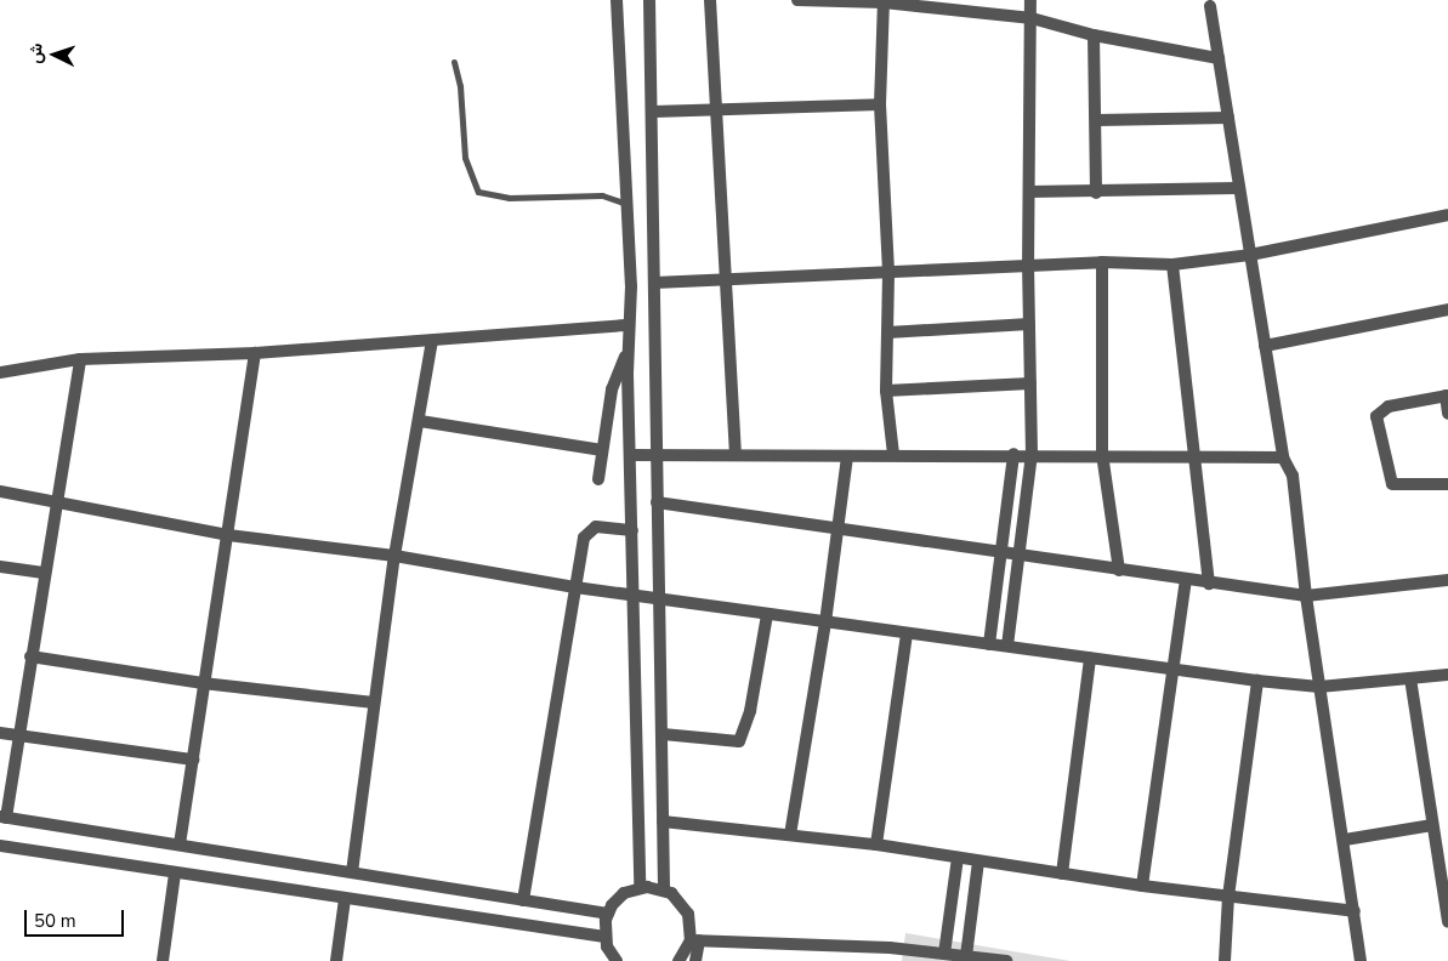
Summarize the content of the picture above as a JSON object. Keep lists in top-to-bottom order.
{
  "scale_bar": "50 m",
  "north": "left"
}
